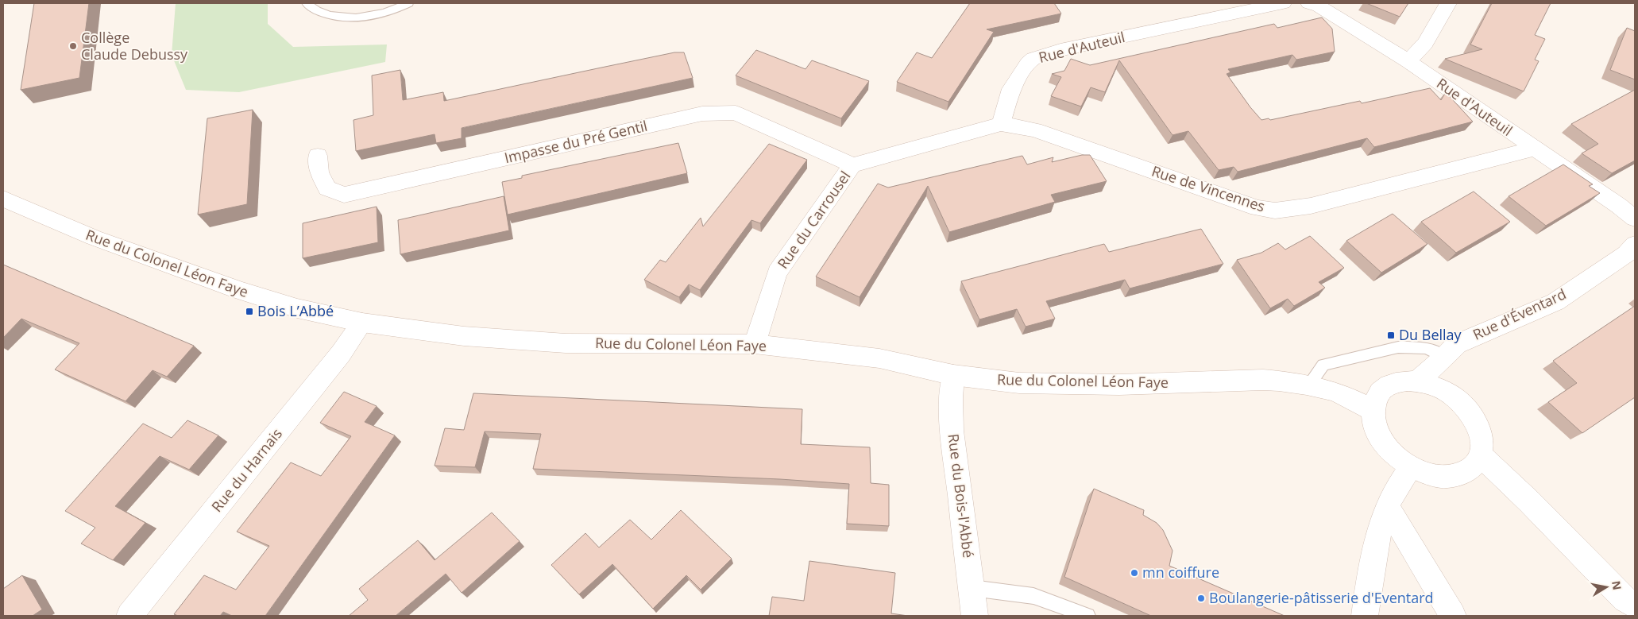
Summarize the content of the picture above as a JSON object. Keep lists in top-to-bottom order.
{
  "streets": {
    "street": [
      "Rue d'Auteuil",
      "Impasse du Pré Gentil",
      "Rue de Vincennes",
      "Rue du Carrousel",
      "Rue du Colonel Léon Faye",
      "Rue d'Éventard",
      "Rue du Harnais",
      "Rue du Bois-l'Abbé"
    ]
  },
  "crossings": [
    ["Rue d'Auteuil", "Rue de Vincennes"],
    ["Impasse du Pré Gentil", "Rue du Carrousel"],
    ["Rue du Carrousel", "Rue du Colonel Léon Faye"],
    ["Rue du Colonel Léon Faye", "Rue d'Éventard"],
    ["Rue du Colonel Léon Faye", "Rue du Harnais"],
    ["Rue du Colonel Léon Faye", "Rue du Bois-l'Abbé"]
  ],
  "places": {
    "other": ["Collège Claude Debussy", "mn coiffure", "Boulangerie-pâtisserie d'Eventard"],
    "transit": ["Bois L’Abbé", "Du Bellay"]
  },
  "north": "right"
}
